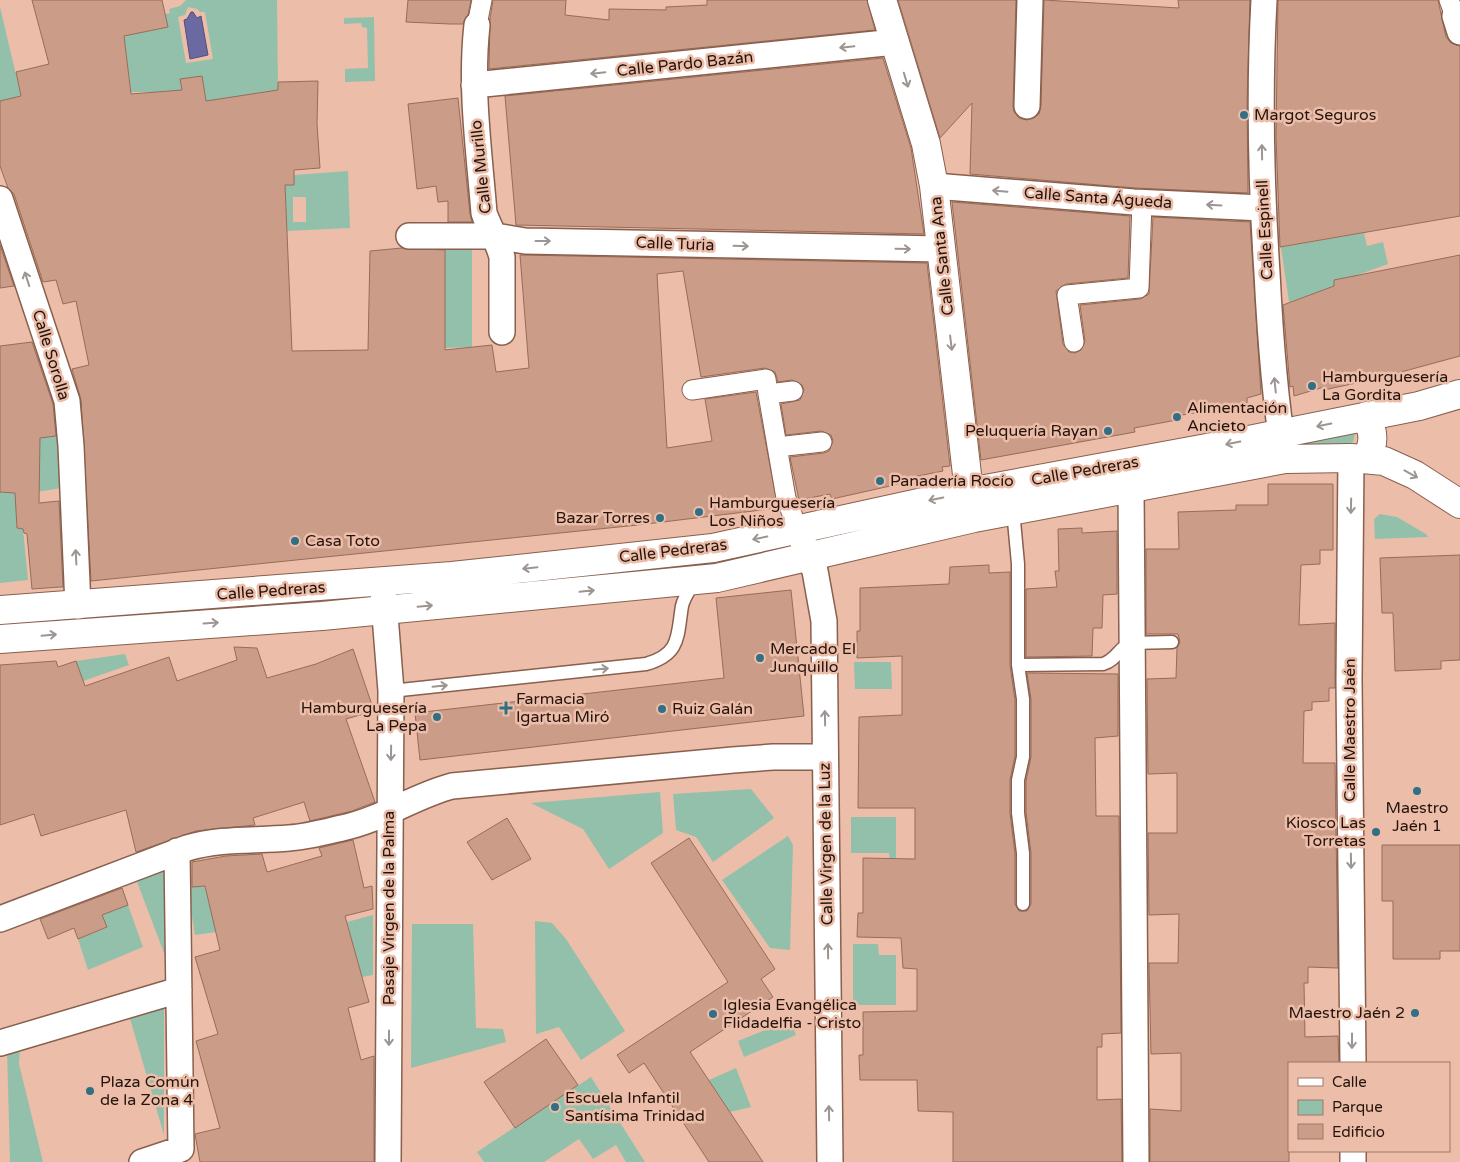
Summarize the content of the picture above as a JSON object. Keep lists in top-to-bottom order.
{
  "streets": {
    "main road": ["Calle Santa Ana", "Calle Pedreras"],
    "street": [
      "Calle Pardo Bazán",
      "Calle Murillo",
      "Calle Santa Águeda",
      "Calle Espinell",
      "Calle Turia",
      "Calle Sorolla",
      "Calle Maestro Jaén",
      "Calle Virgen de la Luz",
      "Pasaje Virgen de la Palma"
    ]
  },
  "crossings": [
    ["Calle Pardo Bazán", "Calle Murillo"],
    ["Calle Pardo Bazán", "Calle Santa Ana"],
    ["Calle Murillo", "Calle Turia"],
    ["Calle Santa Águeda", "Calle Espinell"],
    ["Calle Santa Águeda", "Calle Santa Ana"],
    ["Calle Espinell", "Calle Pedreras"],
    ["Calle Turia", "Calle Santa Ana"],
    ["Calle Santa Ana", "Calle Pedreras"],
    ["Calle Sorolla", "Calle Pedreras"],
    ["Calle Pedreras", "Calle Maestro Jaén"],
    ["Calle Pedreras", "Calle Virgen de la Luz"],
    ["Calle Pedreras", "Pasaje Virgen de la Palma"]
  ],
  "one_way": [
    "Calle Pardo Bazán",
    "Calle Santa Águeda",
    "Calle Espinell",
    "Calle Turia",
    "Calle Santa Ana",
    "Calle Sorolla",
    "Calle Virgen de la Luz"
  ],
  "places": {
    "other": [
      "Margot Seguros",
      "Hamburguesería La Gordita",
      "Alimentación Ancieto",
      "Peluquería Rayan",
      "Panadería Rocío",
      "Hamburguesería Los Niños",
      "Bazar Torres",
      "Casa Toto",
      "Mercado El Junquillo",
      "Ruiz Galán",
      "Hamburguesería La Pepa",
      "Maestro Jaén 1",
      "Kiosco Las Torretas",
      "Maestro Jaén 2",
      "Iglesia Evangélica Flidadelfia - Cristo",
      "Plaza Común de la Zona 4",
      "Escuela Infantil Santísima Trinidad"
    ],
    "health": ["Farmacia Igartua Miró"]
  },
  "legend": ["Calle", "Parque", "Edificio"]
}
